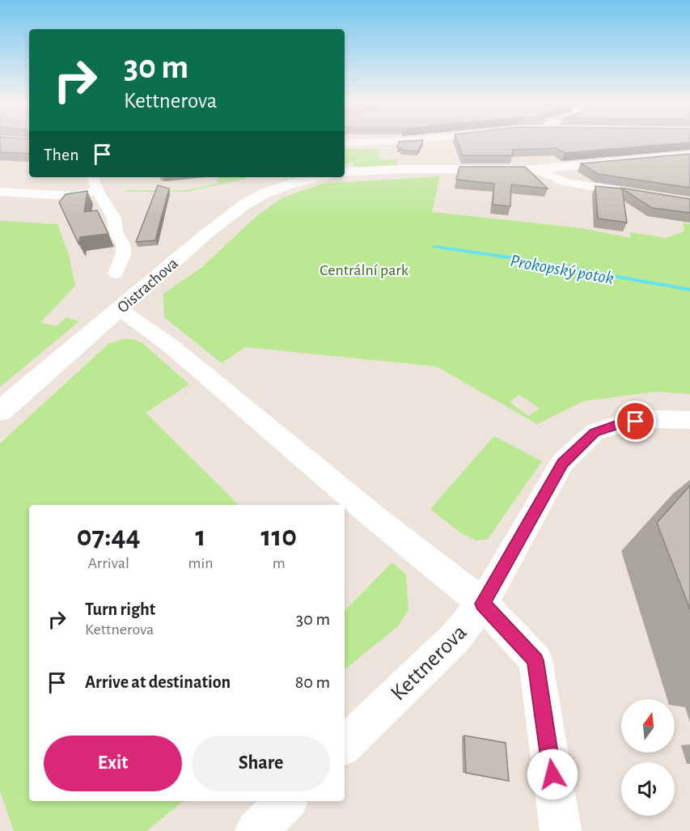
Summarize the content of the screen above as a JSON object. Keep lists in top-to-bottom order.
{
  "streets": {
    "street": ["Oistrachova", "Kettnerova"]
  },
  "water": ["Prokopský potok"],
  "parks": ["Centrální park"],
  "north": "top",
  "page": {
    "turn": ["30 m", "Kettnerova"],
    "then": "Then",
    "eta": [
      "07:44",
      "Arrival",
      "1",
      "min",
      "110",
      "m"
    ],
    "list": [
      {
        "name": "Turn right",
        "note": "Kettnerova",
        "value": "30 m"
      },
      {
        "name": "Arrive at destination",
        "value": "80 m"
      }
    ],
    "buttons": ["Exit", "Share"]
  }
}
